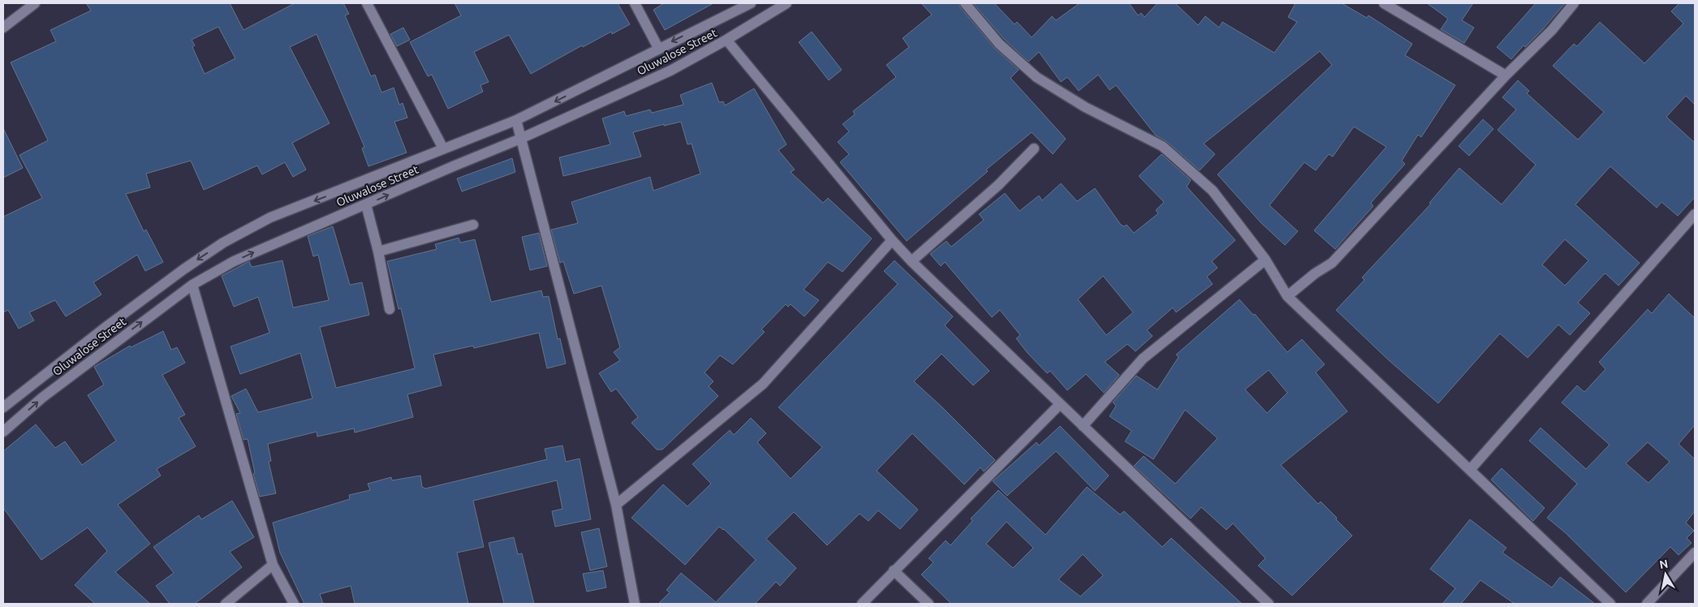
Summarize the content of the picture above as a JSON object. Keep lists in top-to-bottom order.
{
  "streets": {
    "street": ["Oluwalose Street"]
  },
  "north": "top"
}
